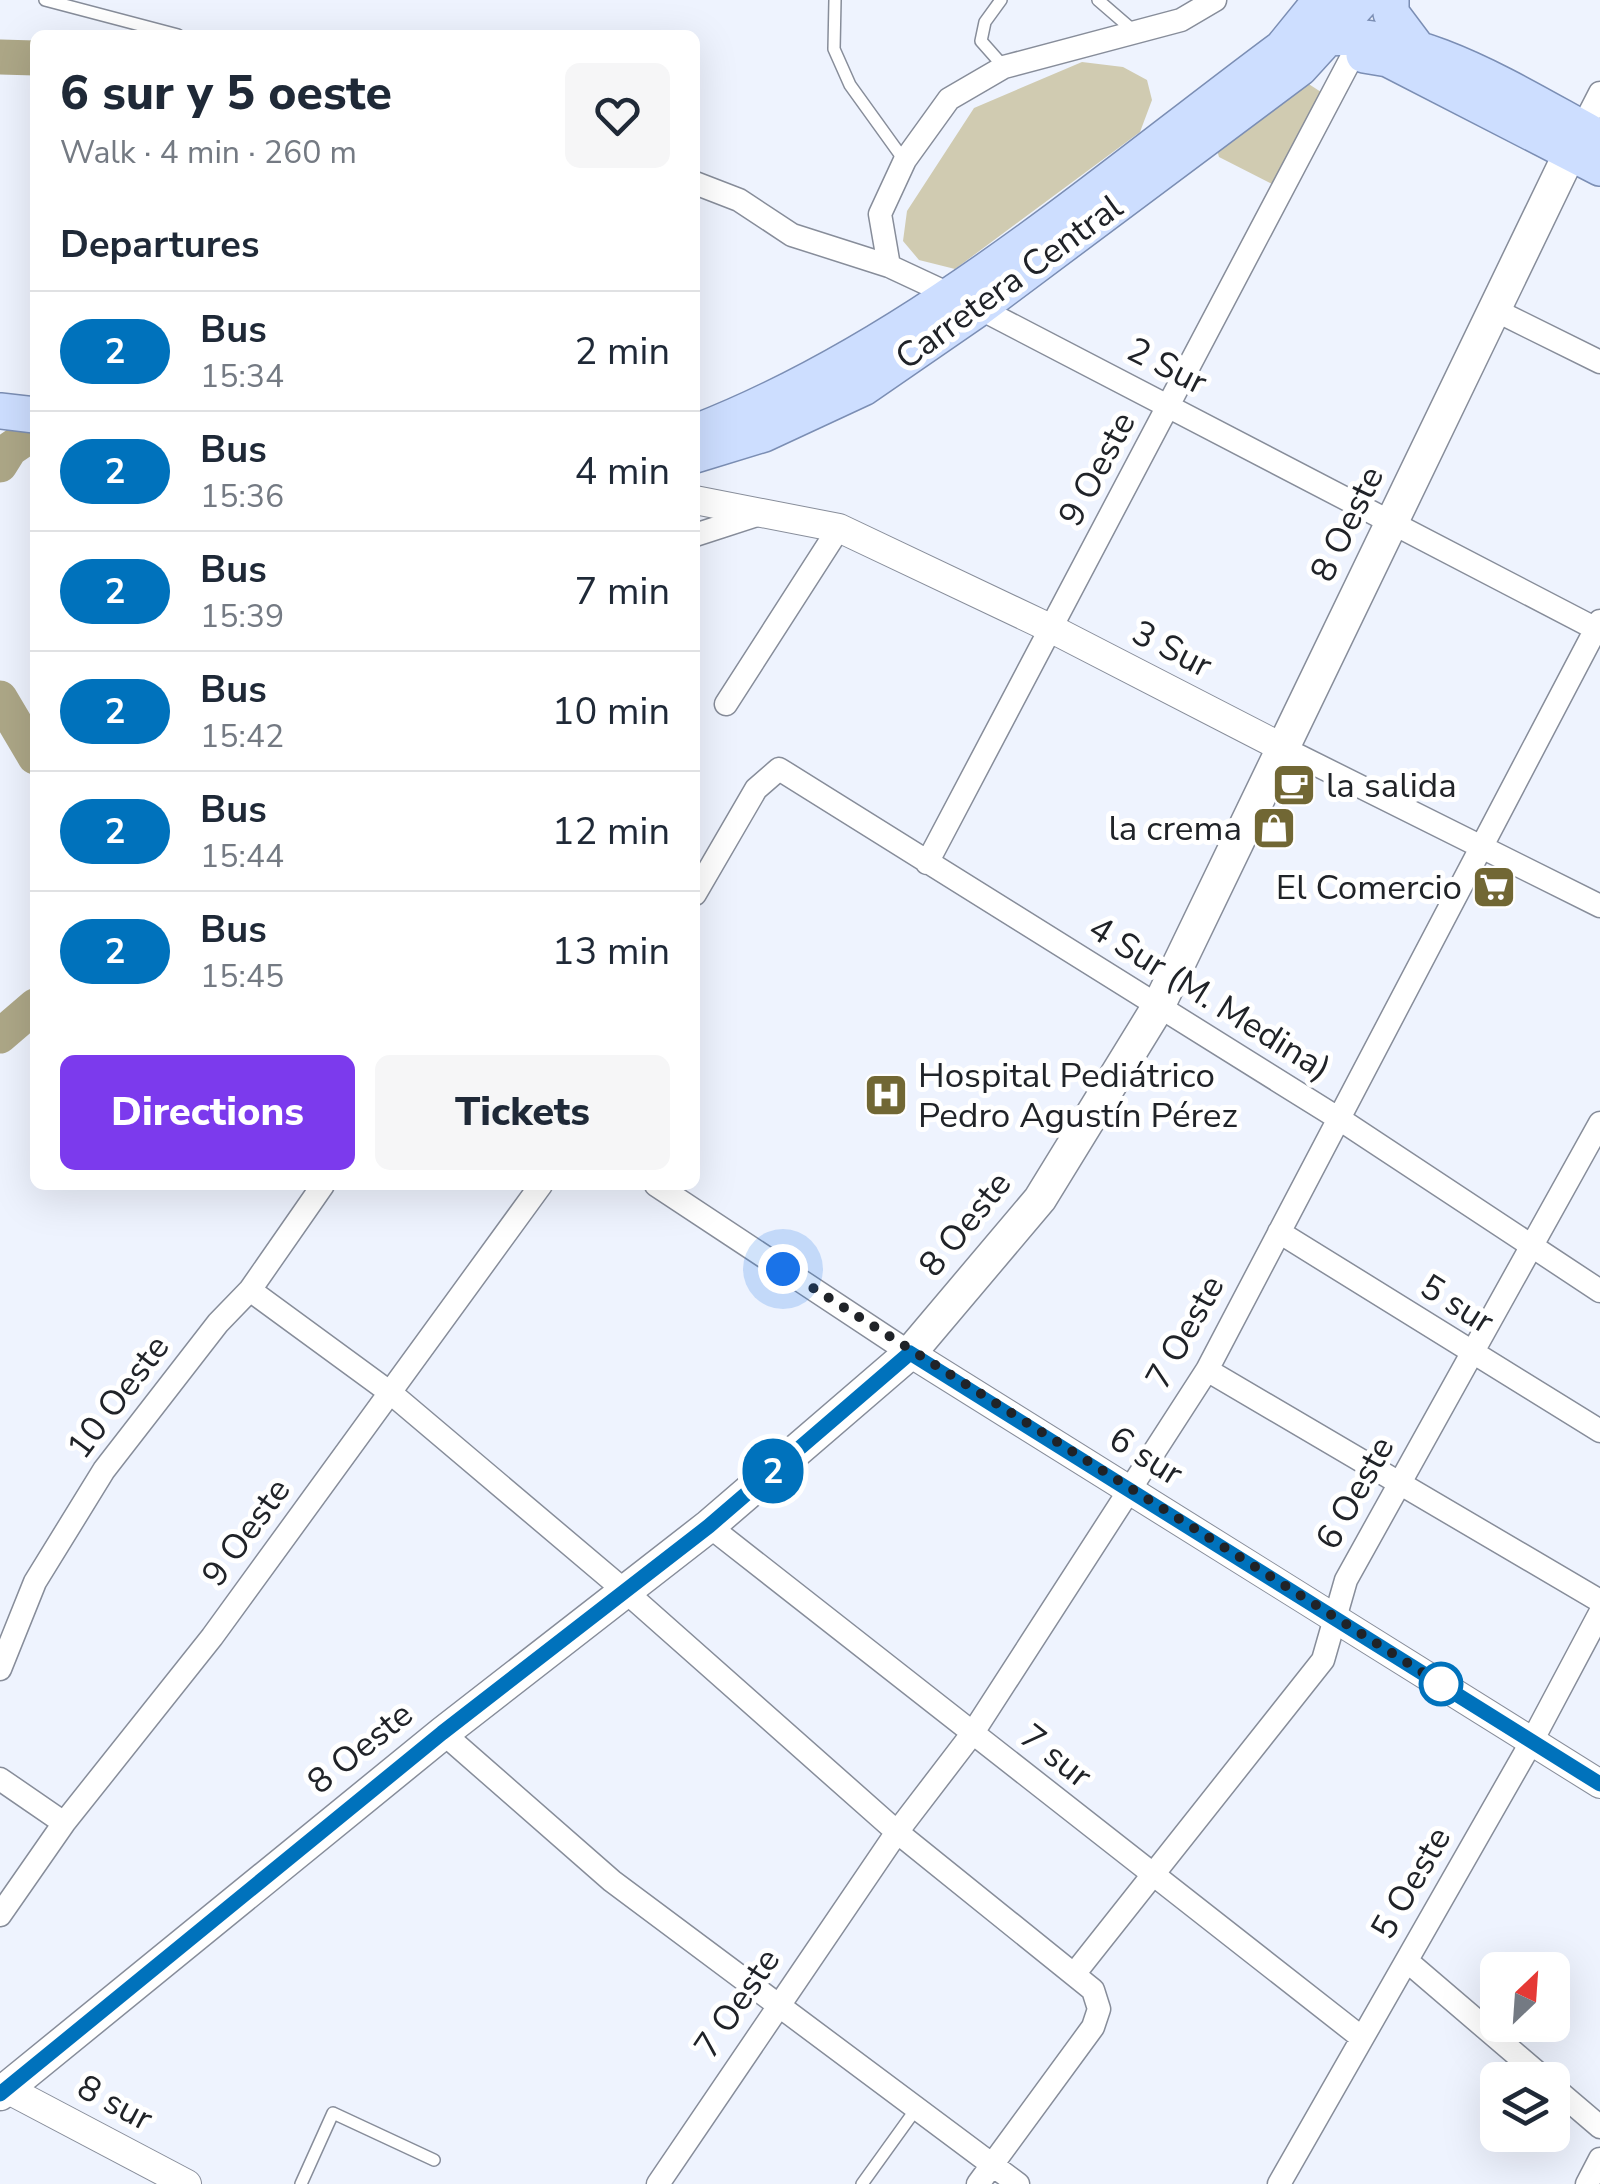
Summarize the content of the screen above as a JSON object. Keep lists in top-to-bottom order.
{
  "streets": {
    "main road": ["Carretera Central", "8 Oeste"],
    "street": [
      "2 Sur",
      "9 Oeste",
      "3 Sur",
      "4 Sur (M. Medina)",
      "5 sur",
      "7 Oeste",
      "10 Oeste",
      "6 sur",
      "6 Oeste",
      "7 sur",
      "5 Oeste",
      "8 sur"
    ]
  },
  "crossings": [
    ["Carretera Central", "2 Sur"],
    ["2 Sur", "9 Oeste"],
    ["2 Sur", "8 Oeste"],
    ["2 Sur", "7 Oeste"],
    ["9 Oeste", "3 Sur"],
    ["9 Oeste", "4 Sur (M. Medina)"],
    ["8 Oeste", "3 Sur"],
    ["8 Oeste", "4 Sur (M. Medina)"],
    ["8 Oeste", "6 sur"],
    ["8 Oeste", "7 sur"],
    ["8 Oeste", "8 sur"],
    ["3 Sur", "7 Oeste"],
    ["4 Sur (M. Medina)", "7 Oeste"],
    ["4 Sur (M. Medina)", "6 Oeste"],
    ["5 sur", "7 Oeste"],
    ["5 sur", "6 Oeste"],
    ["7 Oeste", "6 sur"],
    ["7 Oeste", "7 sur"],
    ["6 sur", "6 Oeste"],
    ["6 sur", "5 Oeste"],
    ["6 Oeste", "7 sur"],
    ["7 sur", "5 Oeste"]
  ],
  "places": {
    "cafe": ["la salida"],
    "shop": ["la crema"],
    "supermarket": ["El Comercio"],
    "hospital": ["Hospital Pediátrico Pedro Agustín Pérez"]
  },
  "lines": ["bus line 2"],
  "north": "top right",
  "page": {
    "on_map": "2",
    "heading": [
      ["6 sur y 5 oeste", "Walk · 4 min · 260 m"],
      "Departures"
    ],
    "list": [
      {
        "mark": "2",
        "name": "Bus",
        "note": "15:34",
        "value": "2 min"
      },
      {
        "mark": "2",
        "name": "Bus",
        "note": "15:36",
        "value": "4 min"
      },
      {
        "mark": "2",
        "name": "Bus",
        "note": "15:39",
        "value": "7 min"
      },
      {
        "mark": "2",
        "name": "Bus",
        "note": "15:42",
        "value": "10 min"
      },
      {
        "mark": "2",
        "name": "Bus",
        "note": "15:44",
        "value": "12 min"
      },
      {
        "mark": "2",
        "name": "Bus",
        "note": "15:45",
        "value": "13 min"
      }
    ],
    "buttons": ["Directions", "Tickets"]
  }
}
